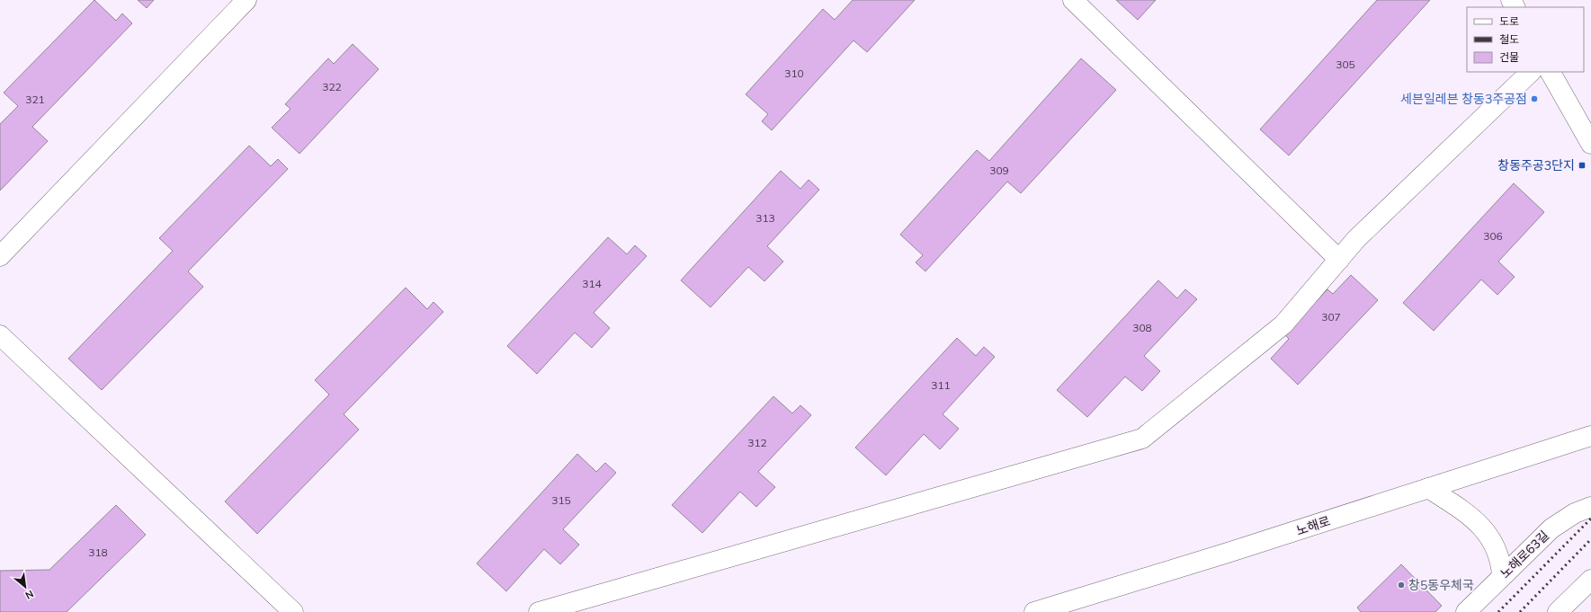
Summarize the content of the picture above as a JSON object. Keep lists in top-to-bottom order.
{
  "streets": {
    "street": ["노해로", "노해로63길"]
  },
  "places": {
    "other": ["세븐일레븐 창동3주공점", "창5동우체국"],
    "transit": ["창동주공3단지"]
  },
  "house_numbers": [
    "305",
    "310",
    "322",
    "321",
    "309",
    "313",
    "306",
    "314",
    "307",
    "308",
    "311",
    "312",
    "315",
    "318"
  ],
  "legend": ["도로", "철도", "건물"],
  "north": "bottom right"
}
